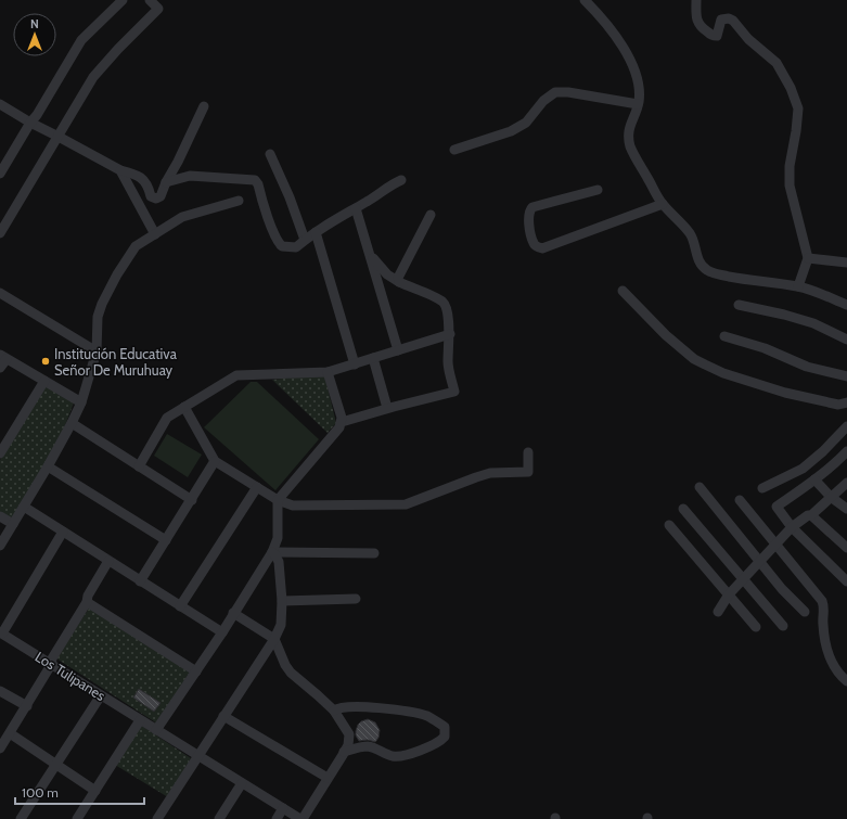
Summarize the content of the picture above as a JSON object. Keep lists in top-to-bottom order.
{
  "streets": {
    "street": ["Los Tulipanes"]
  },
  "places": ["Institución Educativa Señor De Muruhuay"],
  "scale_bar": "100 m",
  "north": "top"
}
